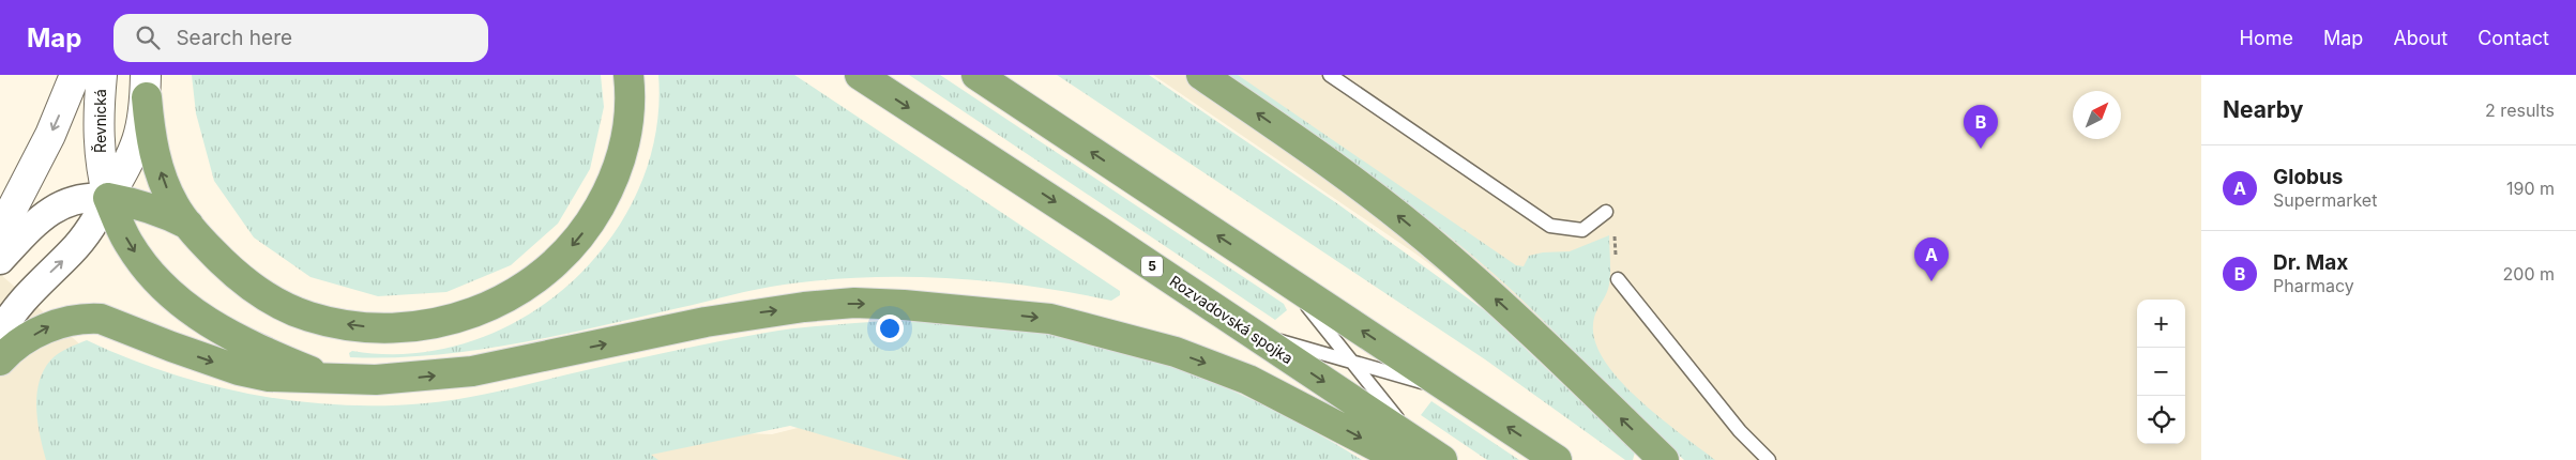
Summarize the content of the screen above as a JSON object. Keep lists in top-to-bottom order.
{
  "streets": {
    "highway": ["5", "Rozvadovská spojka"],
    "main road": ["Řevnická"]
  },
  "crossings": [
    ["5", "Rozvadovská spojka"]
  ],
  "north": "top right",
  "page": {
    "header": "Map",
    "search": "Search here",
    "nav": [
      "Home",
      "Map",
      "About",
      "Contact"
    ],
    "heading": ["Nearby", "2 results"],
    "pins": ["B", "A"],
    "list": [
      {
        "mark": "A",
        "name": "Globus",
        "note": "Supermarket",
        "value": "190 m"
      },
      {
        "mark": "B",
        "name": "Dr. Max",
        "note": "Pharmacy",
        "value": "200 m"
      }
    ],
    "map_buttons": ["+", "−"]
  }
}
